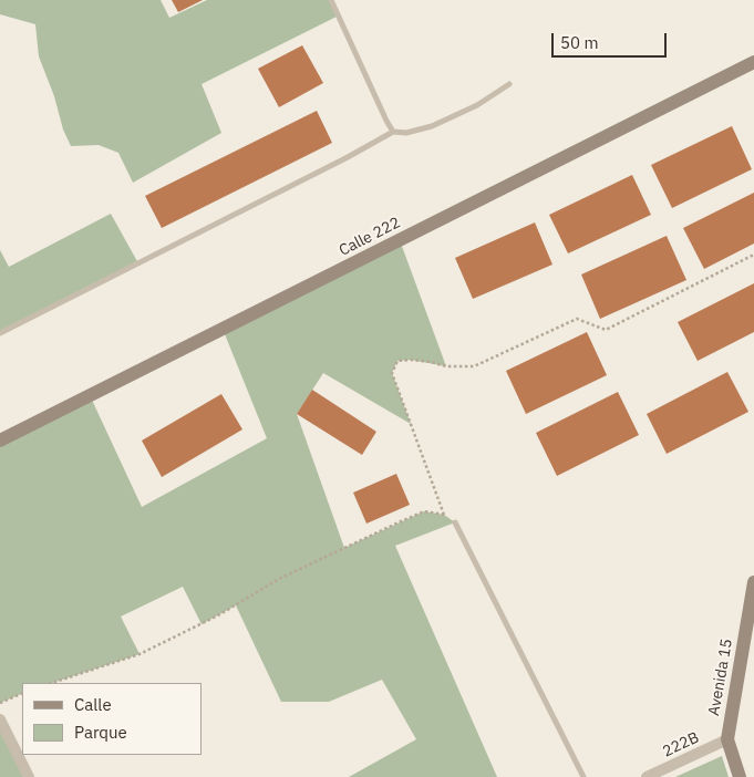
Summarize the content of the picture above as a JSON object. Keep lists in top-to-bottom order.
{
  "streets": {
    "main road": ["Calle 222", "Avenida 15"],
    "street": ["222B"]
  },
  "crossings": [
    ["Avenida 15", "222B"]
  ],
  "legend": ["Calle", "Parque"],
  "scale_bar": "50 m"
}
